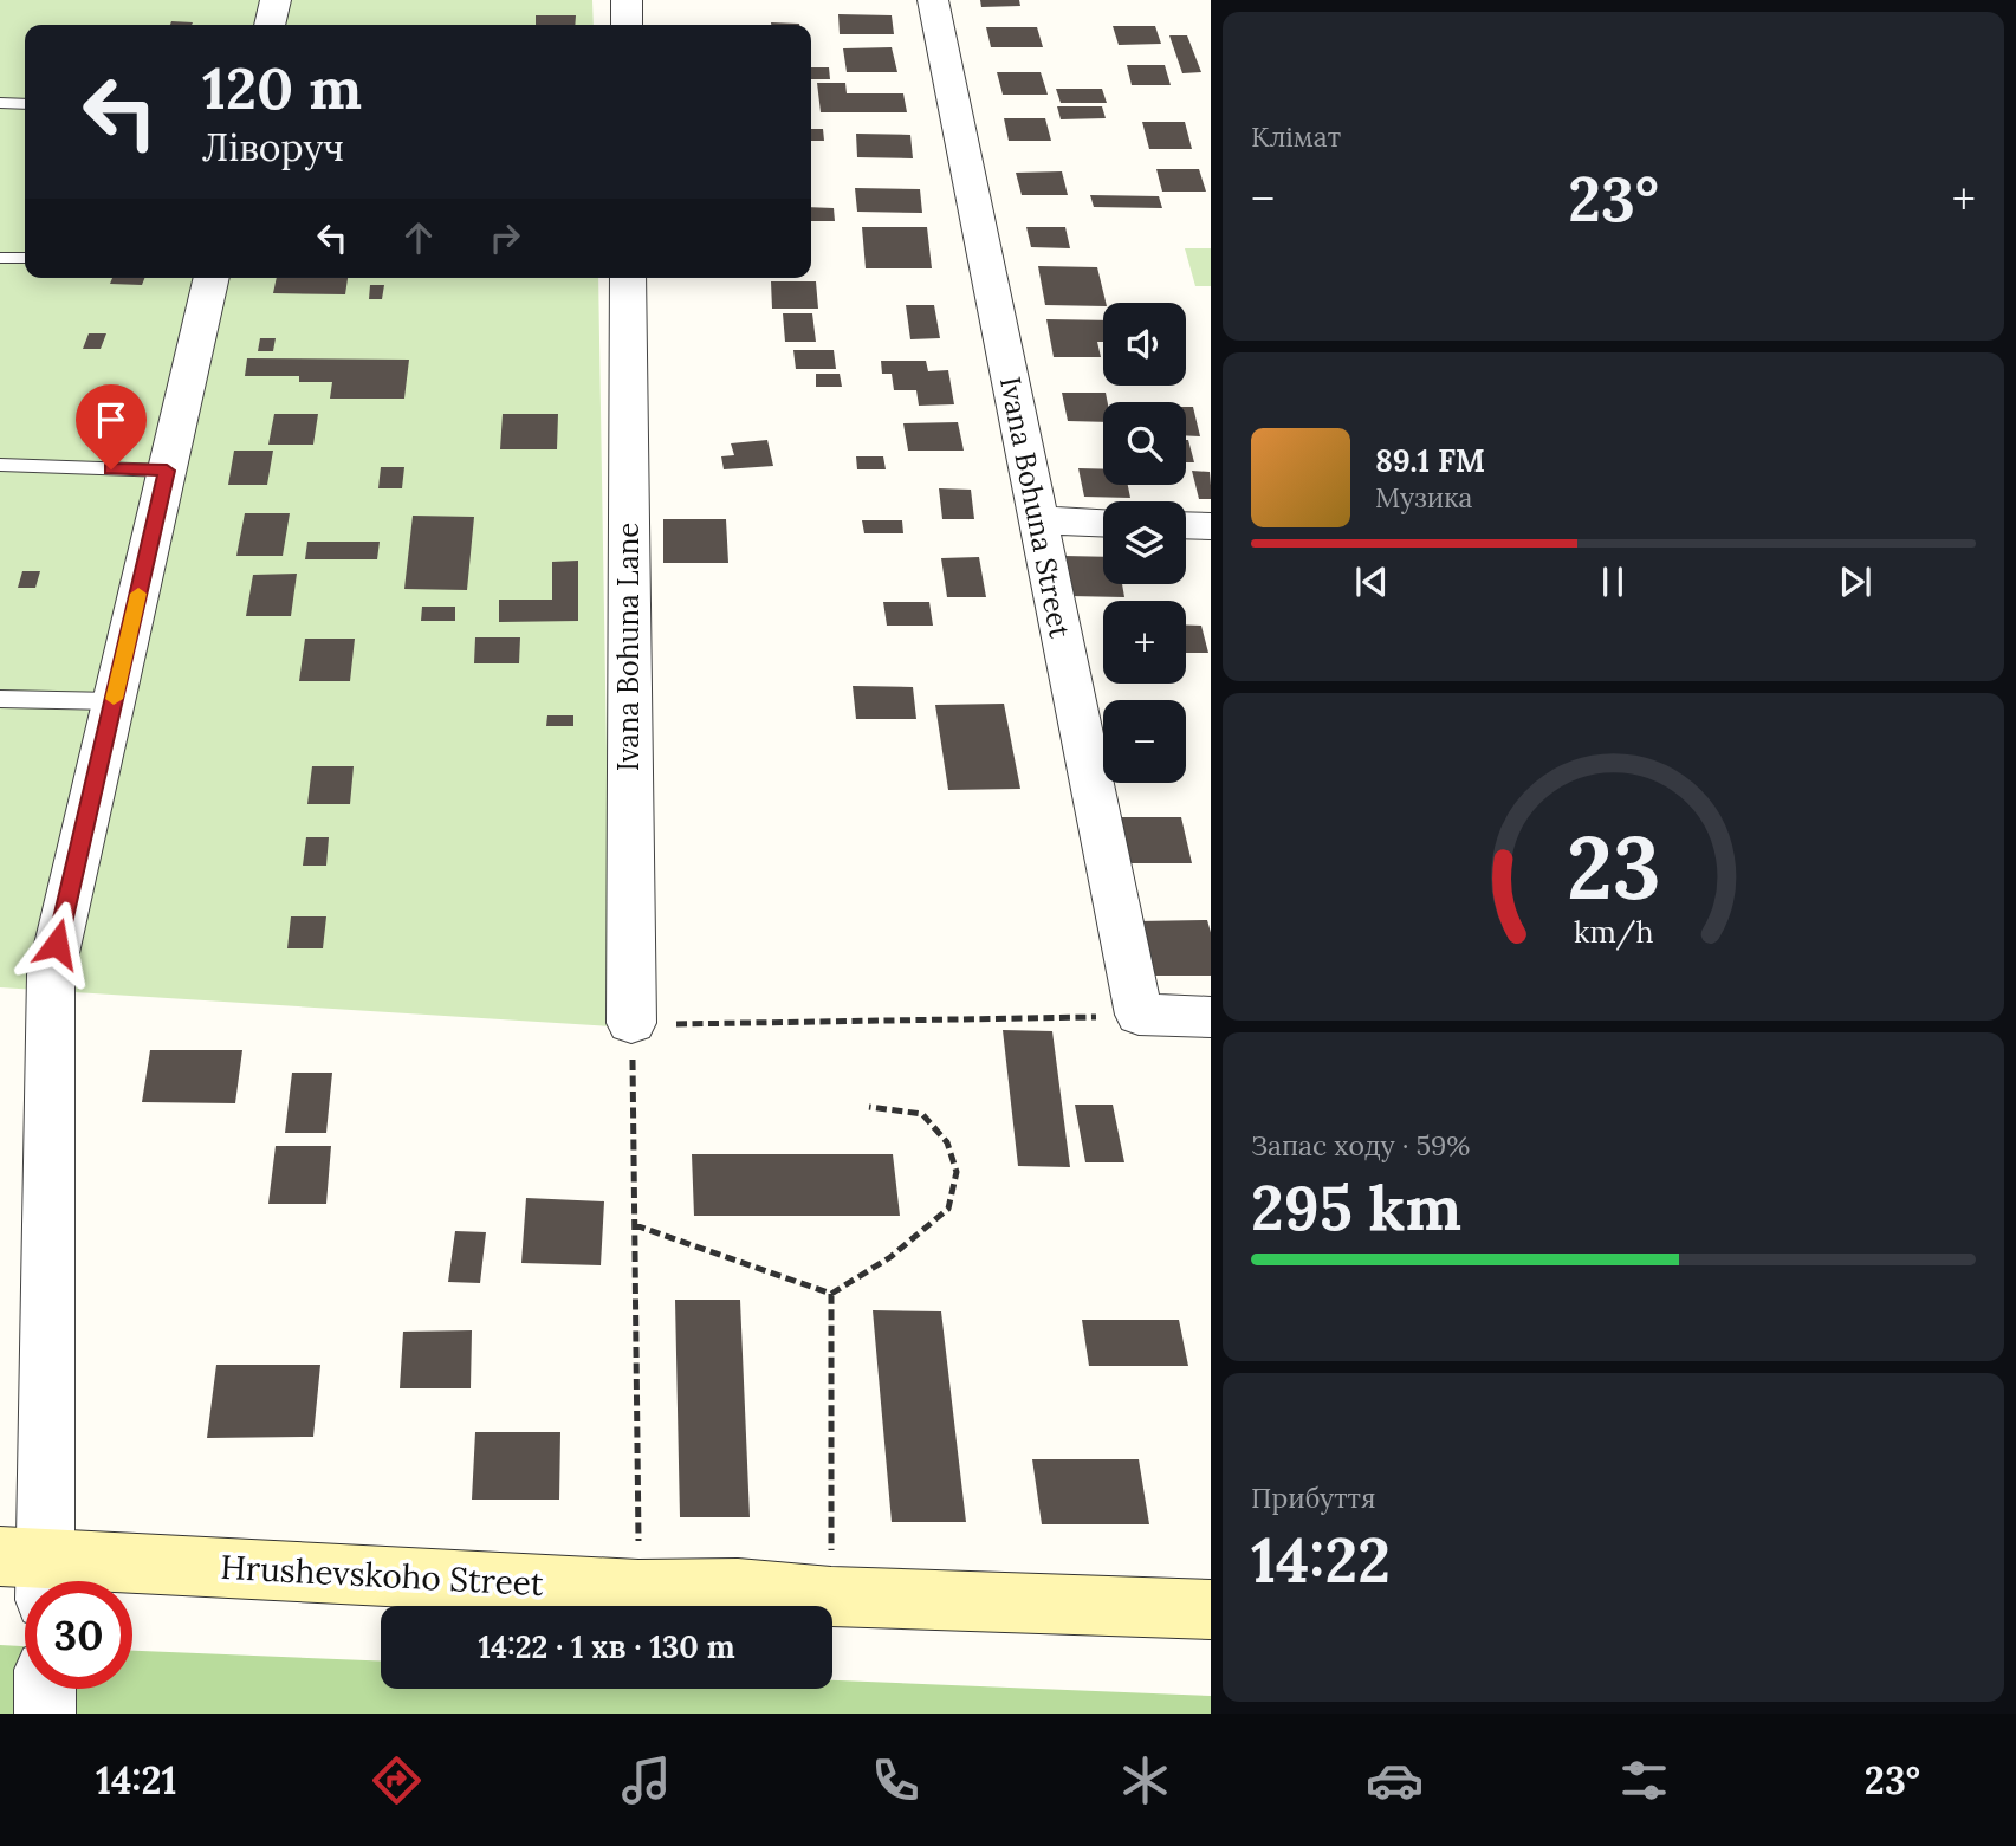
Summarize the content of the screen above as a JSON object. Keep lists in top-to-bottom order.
{
  "streets": {
    "street": ["Ivana Bohuna Street", "Ivana Bohuna Lane", "Hrushevskoho Street"]
  },
  "page": {
    "tile": [
      "Клімат",
      ["Запас ходу · 59%", "295 km"],
      ["Прибуття", "14:22"]
    ],
    "turn": ["120 m", "Ліворуч"],
    "heat": ["−", "23°", "+"],
    "map_buttons": ["+", "−"],
    "song": ["89.1 FM", "Музика"],
    "limit": "30",
    "trip": "14:22 · 1 хв · 130 m",
    "tabs": ["14:21", "23°"],
    "gauge": ["23", "km/h"]
  }
}
